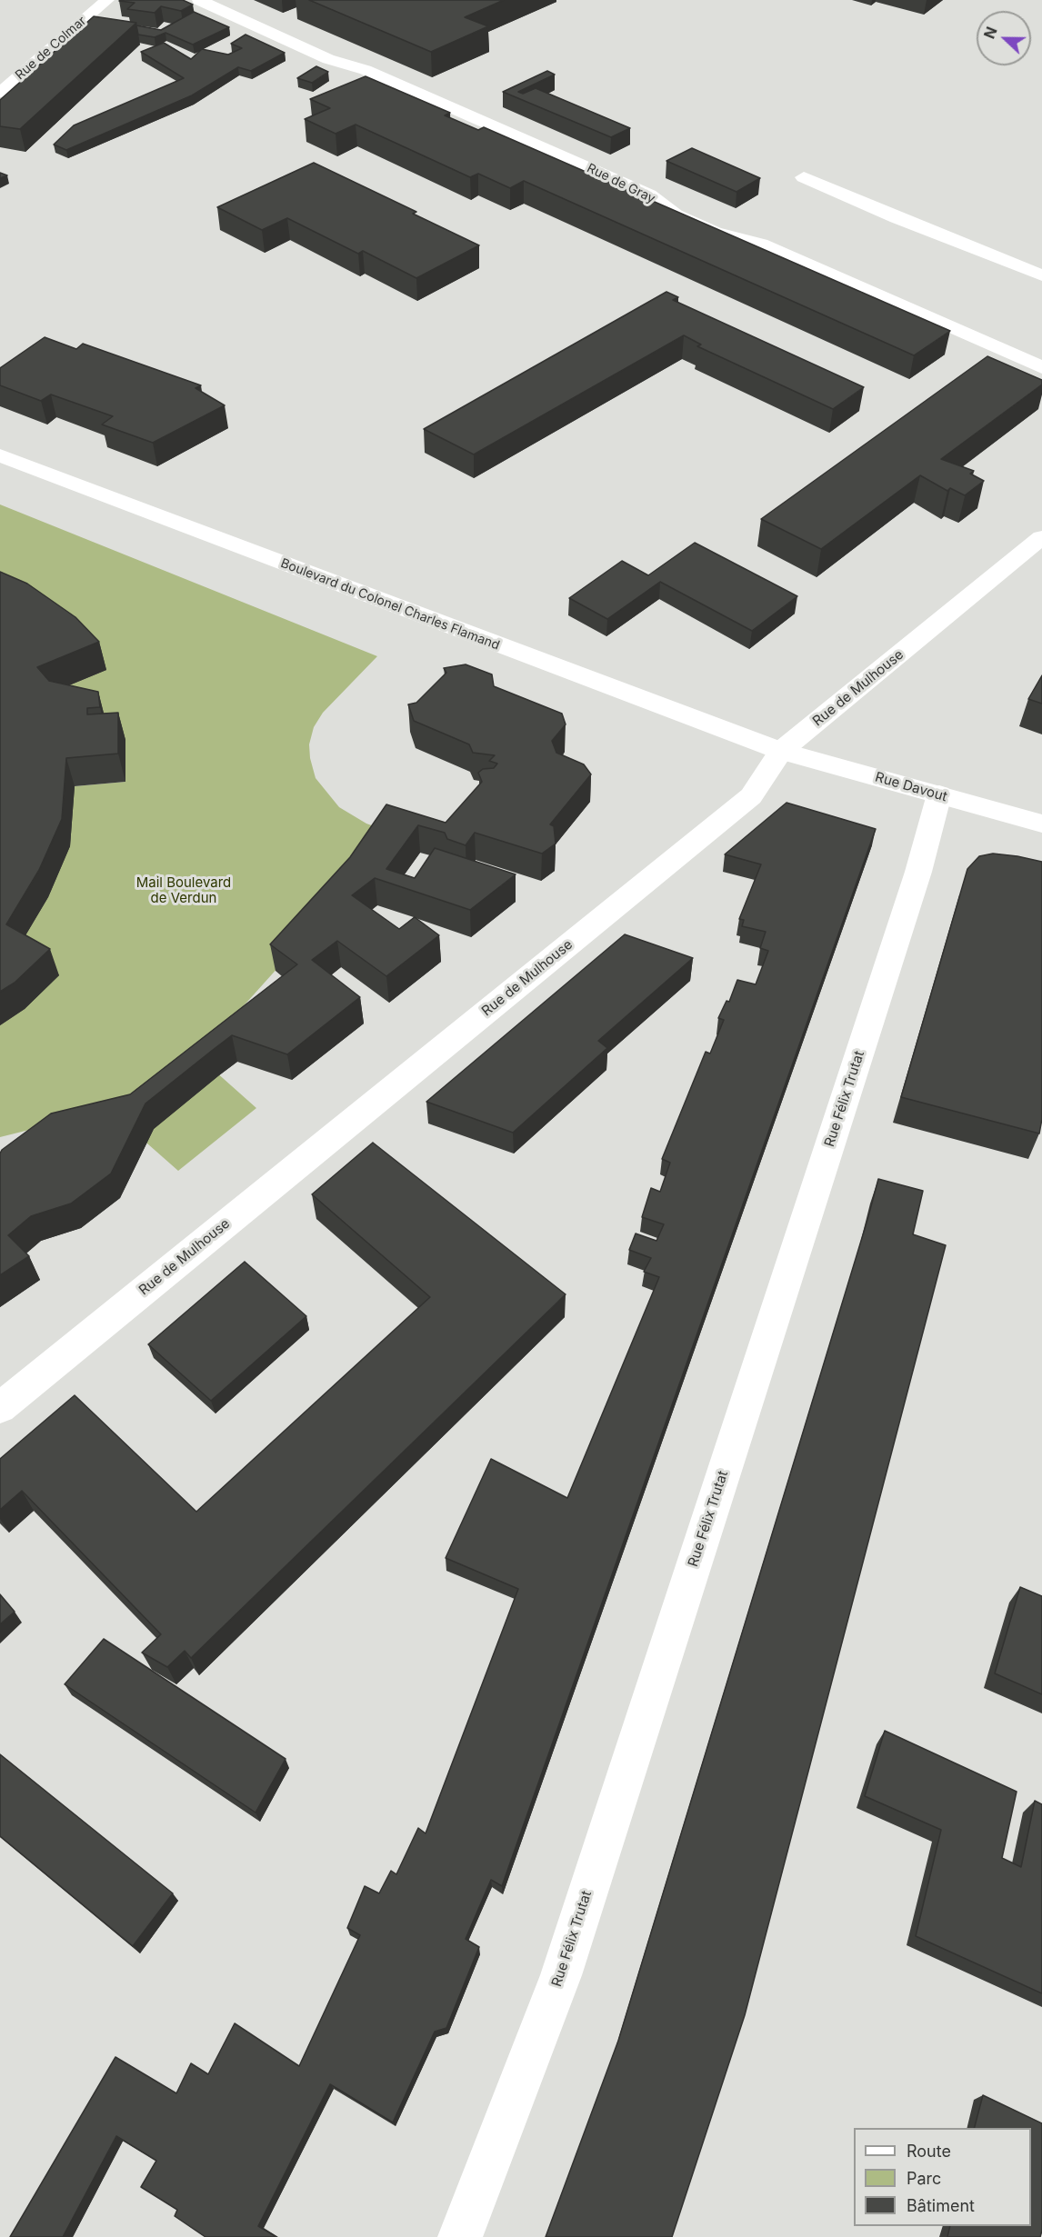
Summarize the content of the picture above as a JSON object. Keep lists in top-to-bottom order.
{
  "streets": {
    "street": [
      "Rue de Colmar",
      "Rue de Gray",
      "Boulevard du Colonel Charles Flamand",
      "Rue de Mulhouse",
      "Rue Davout",
      "Rue Félix Trutat"
    ]
  },
  "crossings": [
    ["Boulevard du Colonel Charles Flamand", "Rue de Mulhouse"],
    ["Boulevard du Colonel Charles Flamand", "Rue Davout"],
    ["Rue de Mulhouse", "Rue Davout"],
    ["Rue Davout", "Rue Félix Trutat"]
  ],
  "parks": ["Mail Boulevard de Verdun"],
  "legend": ["Route", "Parc", "Bâtiment"],
  "north": "left"
}
